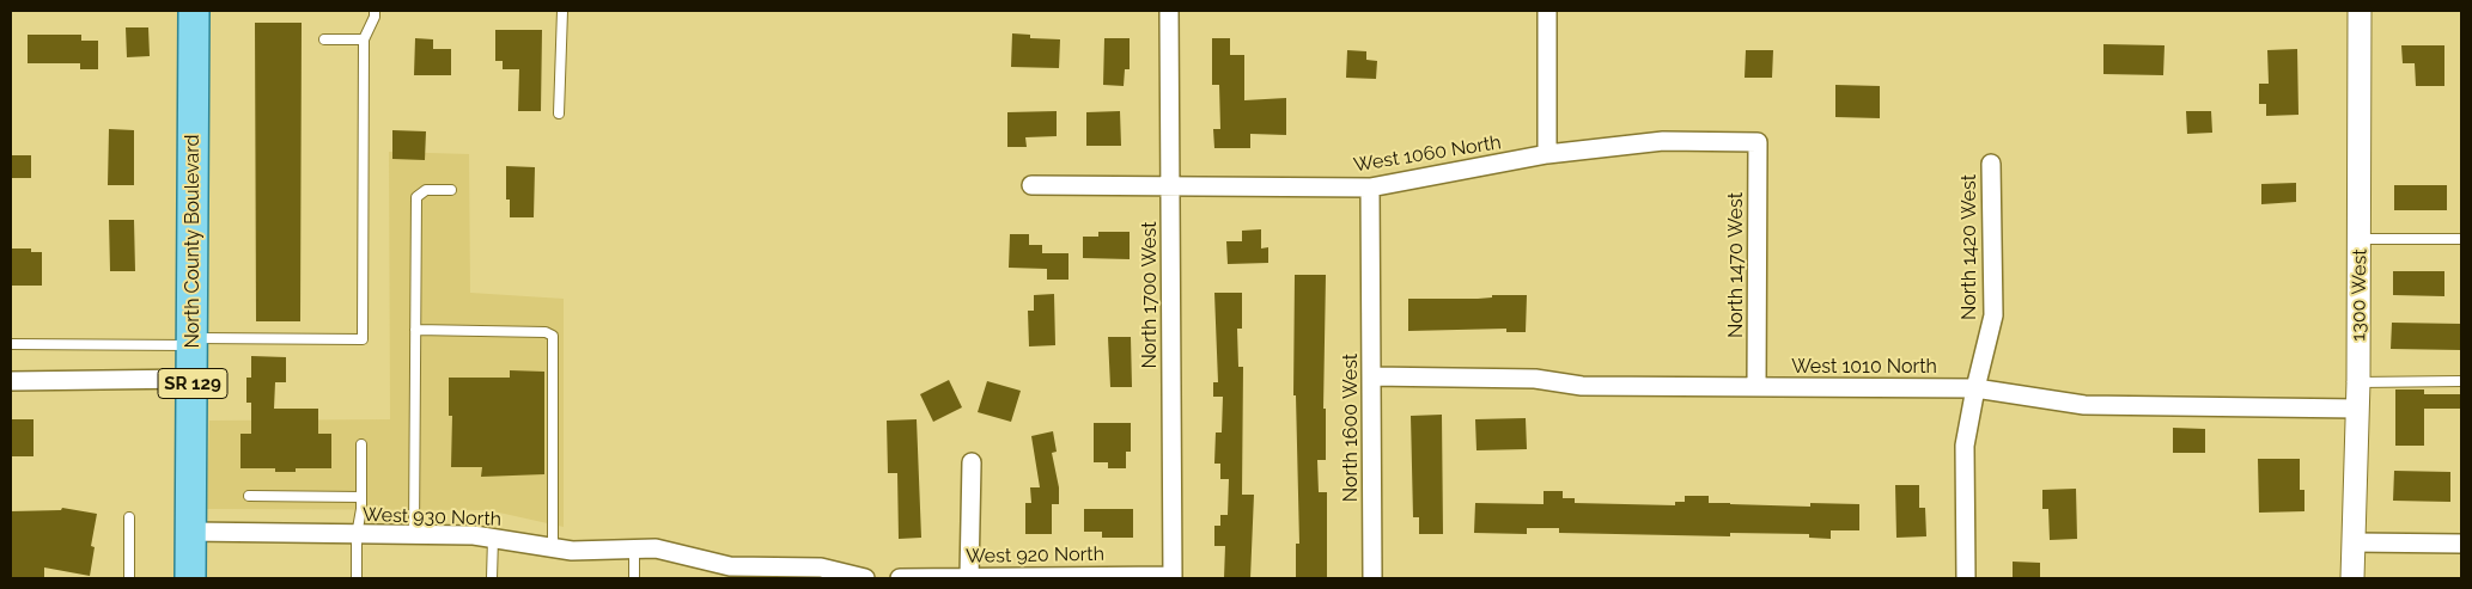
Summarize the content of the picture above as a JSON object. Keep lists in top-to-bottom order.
{
  "streets": {
    "main road": ["North County Boulevard", "SR 129"],
    "street": [
      "West 1060 North",
      "North 1420 West",
      "North 1470 West",
      "North 1700 West",
      "1300 West",
      "West 1010 North",
      "North 1600 West",
      "West 930 North",
      "West 920 North"
    ]
  },
  "crossings": [
    ["West 1060 North", "North 1470 West"],
    ["West 1060 North", "North 1700 West"],
    ["West 1060 North", "North 1600 West"],
    ["North County Boulevard", "West 930 North"],
    ["North 1420 West", "West 1010 North"],
    ["North 1470 West", "West 1010 North"],
    ["North 1700 West", "West 920 North"],
    ["1300 West", "West 1010 North"],
    ["West 1010 North", "North 1600 West"]
  ]
}
